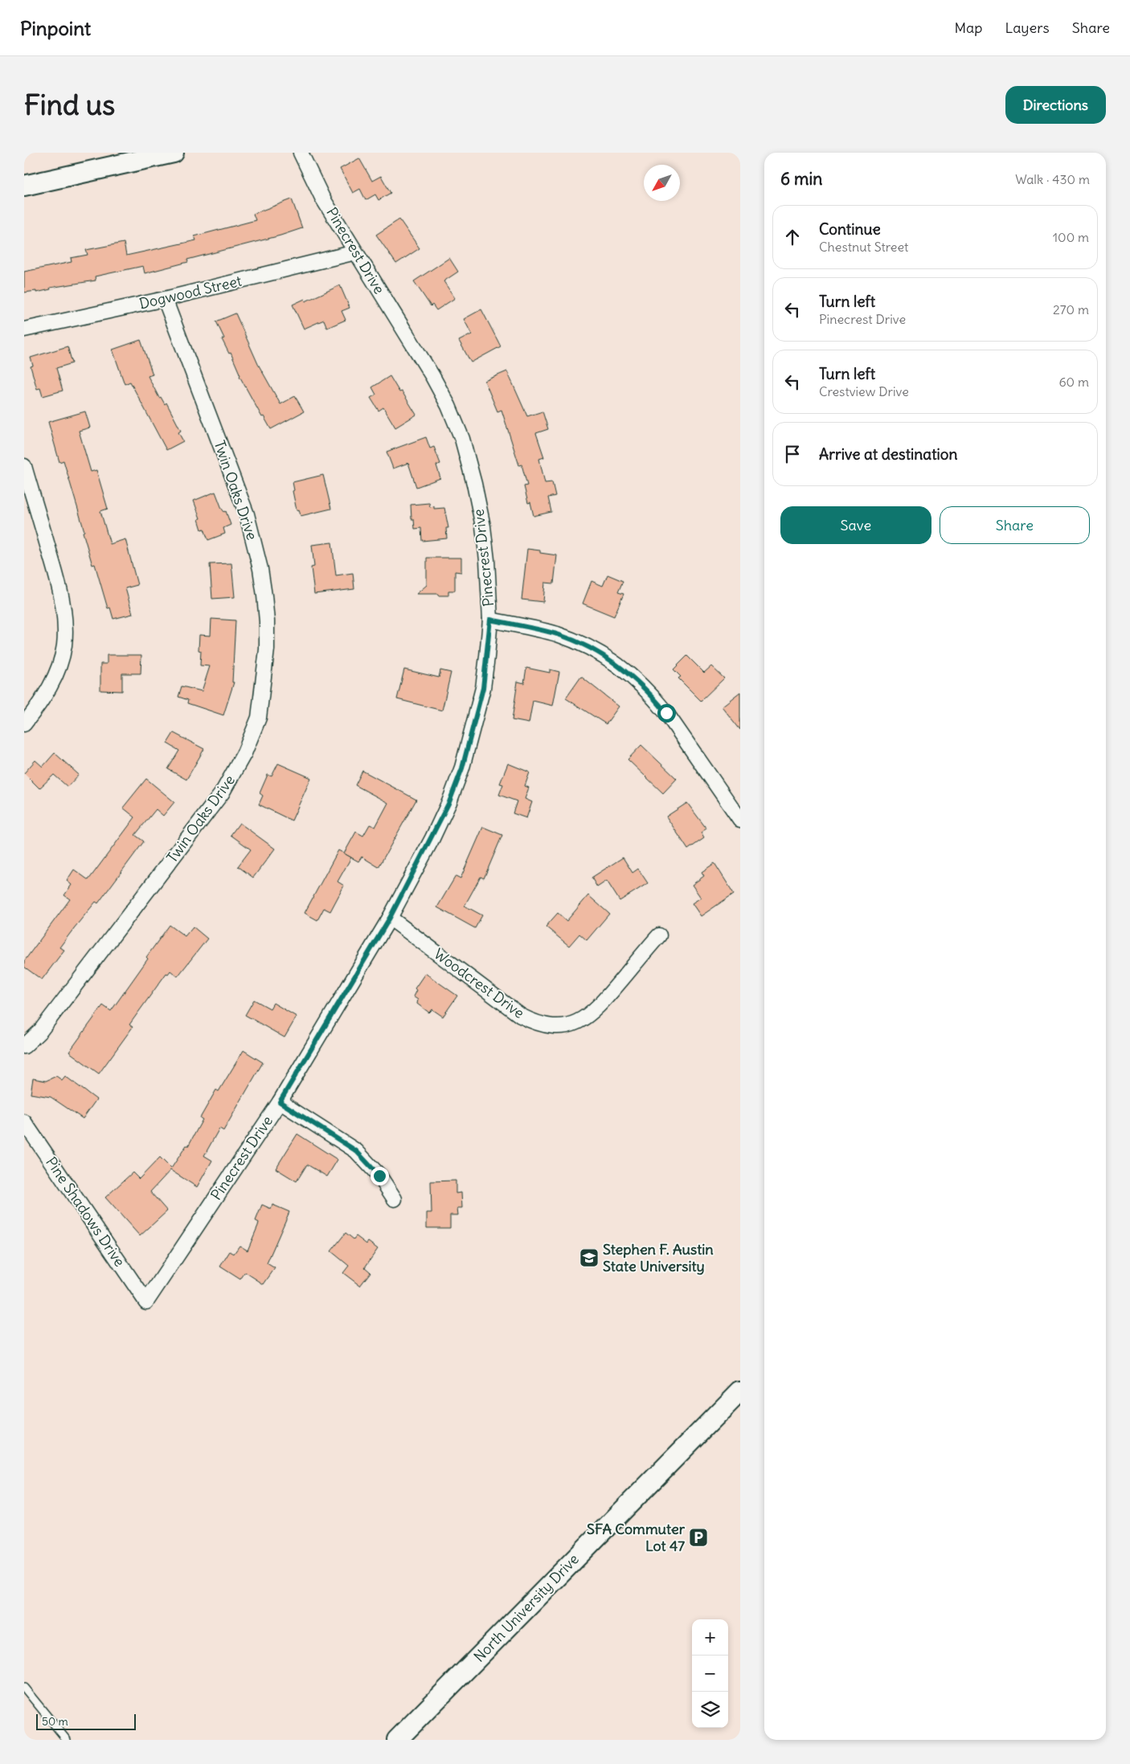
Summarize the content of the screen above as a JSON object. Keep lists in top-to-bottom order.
{
  "streets": {
    "main road": ["North University Drive"],
    "street": [
      "Pinecrest Drive",
      "Dogwood Street",
      "Twin Oaks Drive",
      "Woodcrest Drive",
      "Pine Shadows Drive"
    ]
  },
  "crossings": [
    ["Pinecrest Drive", "Dogwood Street"],
    ["Pinecrest Drive", "Woodcrest Drive"],
    ["Pinecrest Drive", "Pine Shadows Drive"],
    ["Dogwood Street", "Twin Oaks Drive"]
  ],
  "places": {
    "school or university": ["Stephen F. Austin State University"],
    "parking": ["SFA Commuter Lot 47"]
  },
  "scale_bar": "50 m",
  "north": "bottom left",
  "page": {
    "header": "Pinpoint",
    "nav": ["Map", "Layers", "Share"],
    "buttons": [
      "Directions",
      ["Save", "Share"]
    ],
    "title": "Find us",
    "heading": ["6 min", "Walk · 430 m"],
    "list": [
      ["Continue", "Chestnut Street", "100 m"],
      ["Turn left", "Pinecrest Drive", "270 m"],
      ["Turn left", "Crestview Drive", "60 m"],
      "Arrive at destination"
    ],
    "map_buttons": ["+", "−"],
    "scale": "50 m"
  }
}
